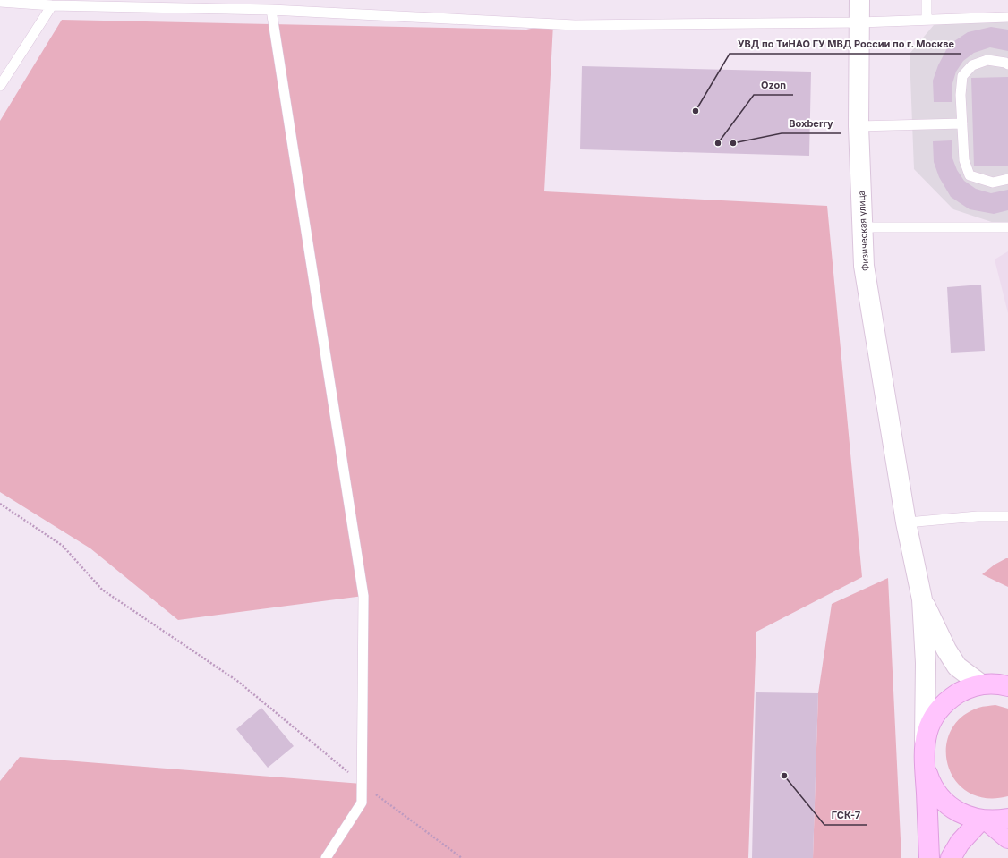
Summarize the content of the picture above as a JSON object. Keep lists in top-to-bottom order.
{
  "streets": {
    "street": ["Физическая улица"]
  },
  "places": [
    "УВД по ТиНАО ГУ МВД России по г. Москве",
    "Ozon",
    "Boxberry",
    "ГСК-7"
  ]
}
